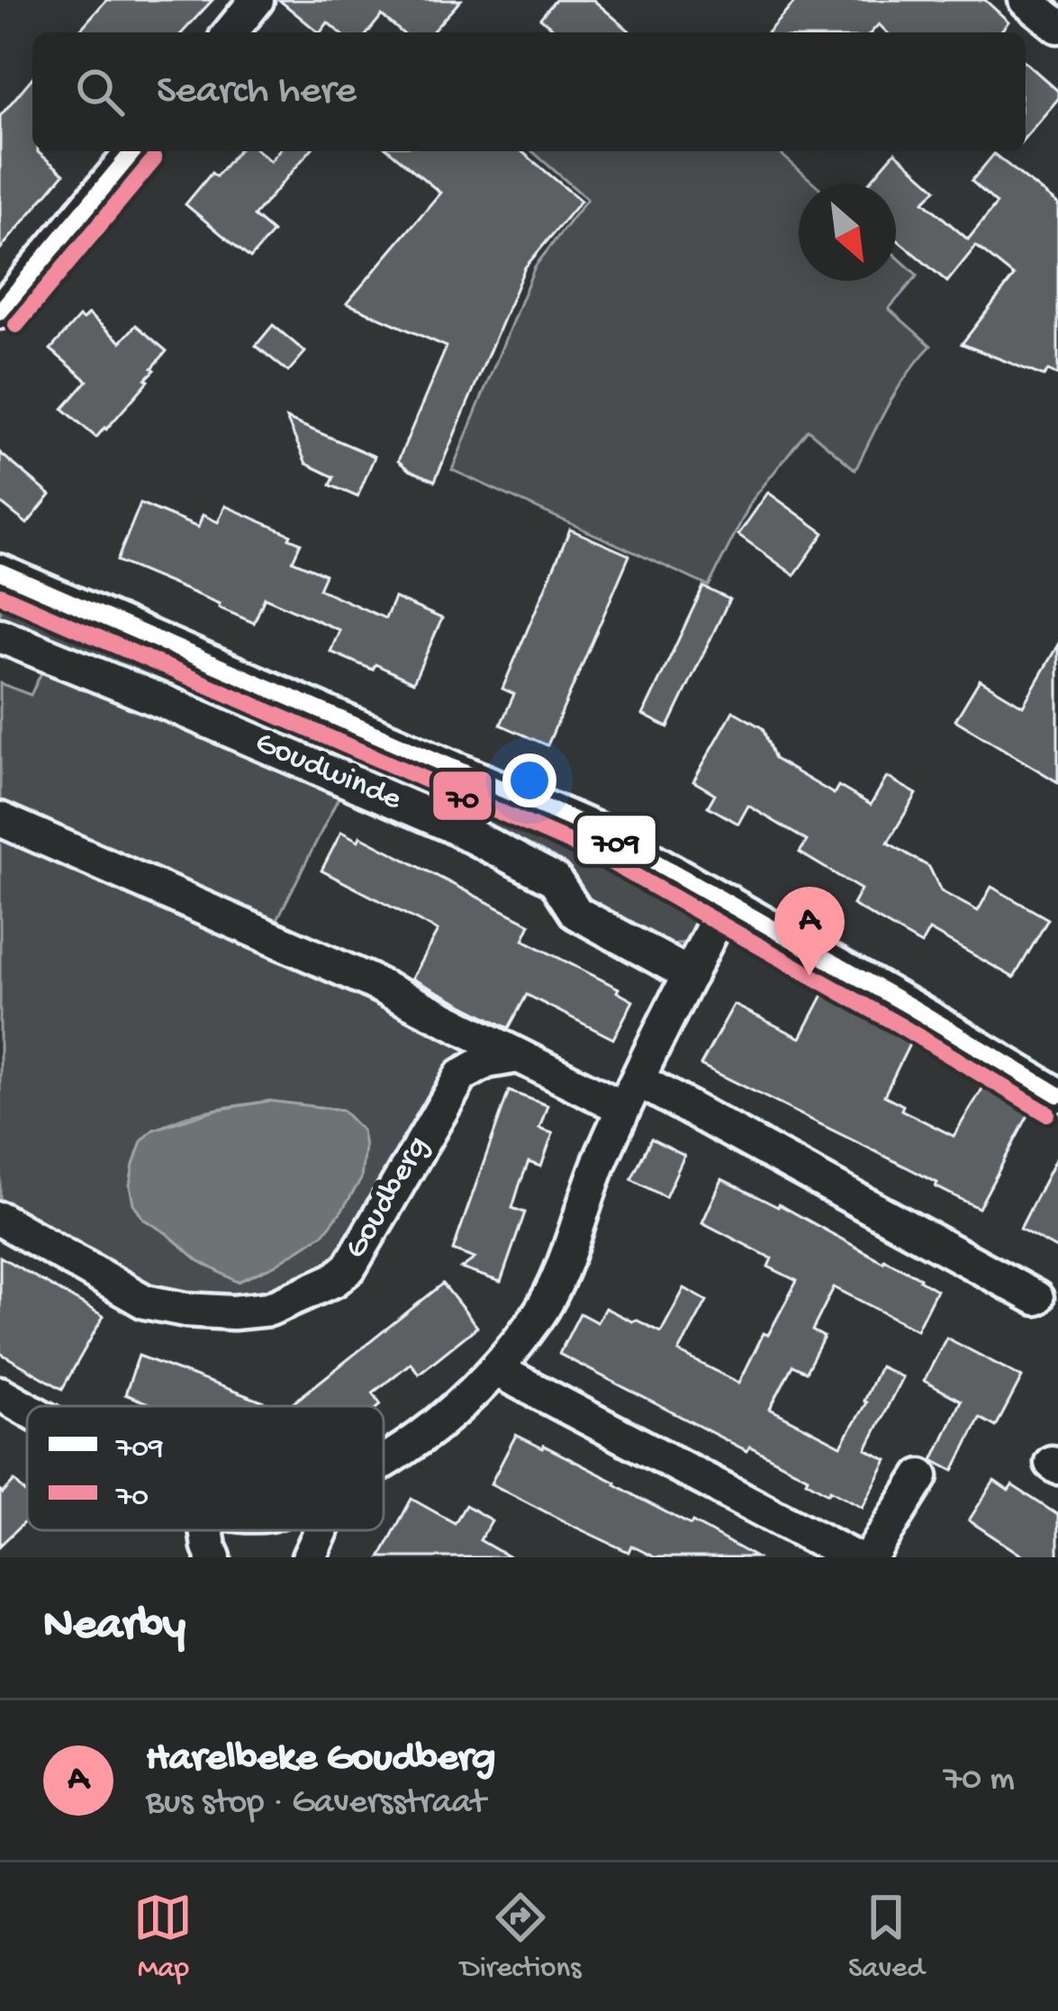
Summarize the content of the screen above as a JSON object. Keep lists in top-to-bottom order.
{
  "streets": {
    "street": ["Goudwinde", "Goudberg"]
  },
  "lines": ["transit line 709", "transit line 70"],
  "legend": ["709", "70"],
  "north": "bottom right",
  "page": {
    "search": "Search here",
    "pins": "A",
    "heading": "Nearby",
    "list": [
      {
        "mark": "A",
        "name": "Harelbeke Goudberg",
        "note": "Bus stop · Gaversstraat",
        "value": "70 m"
      }
    ],
    "nav": ["Map", "Directions", "Saved"]
  }
}
